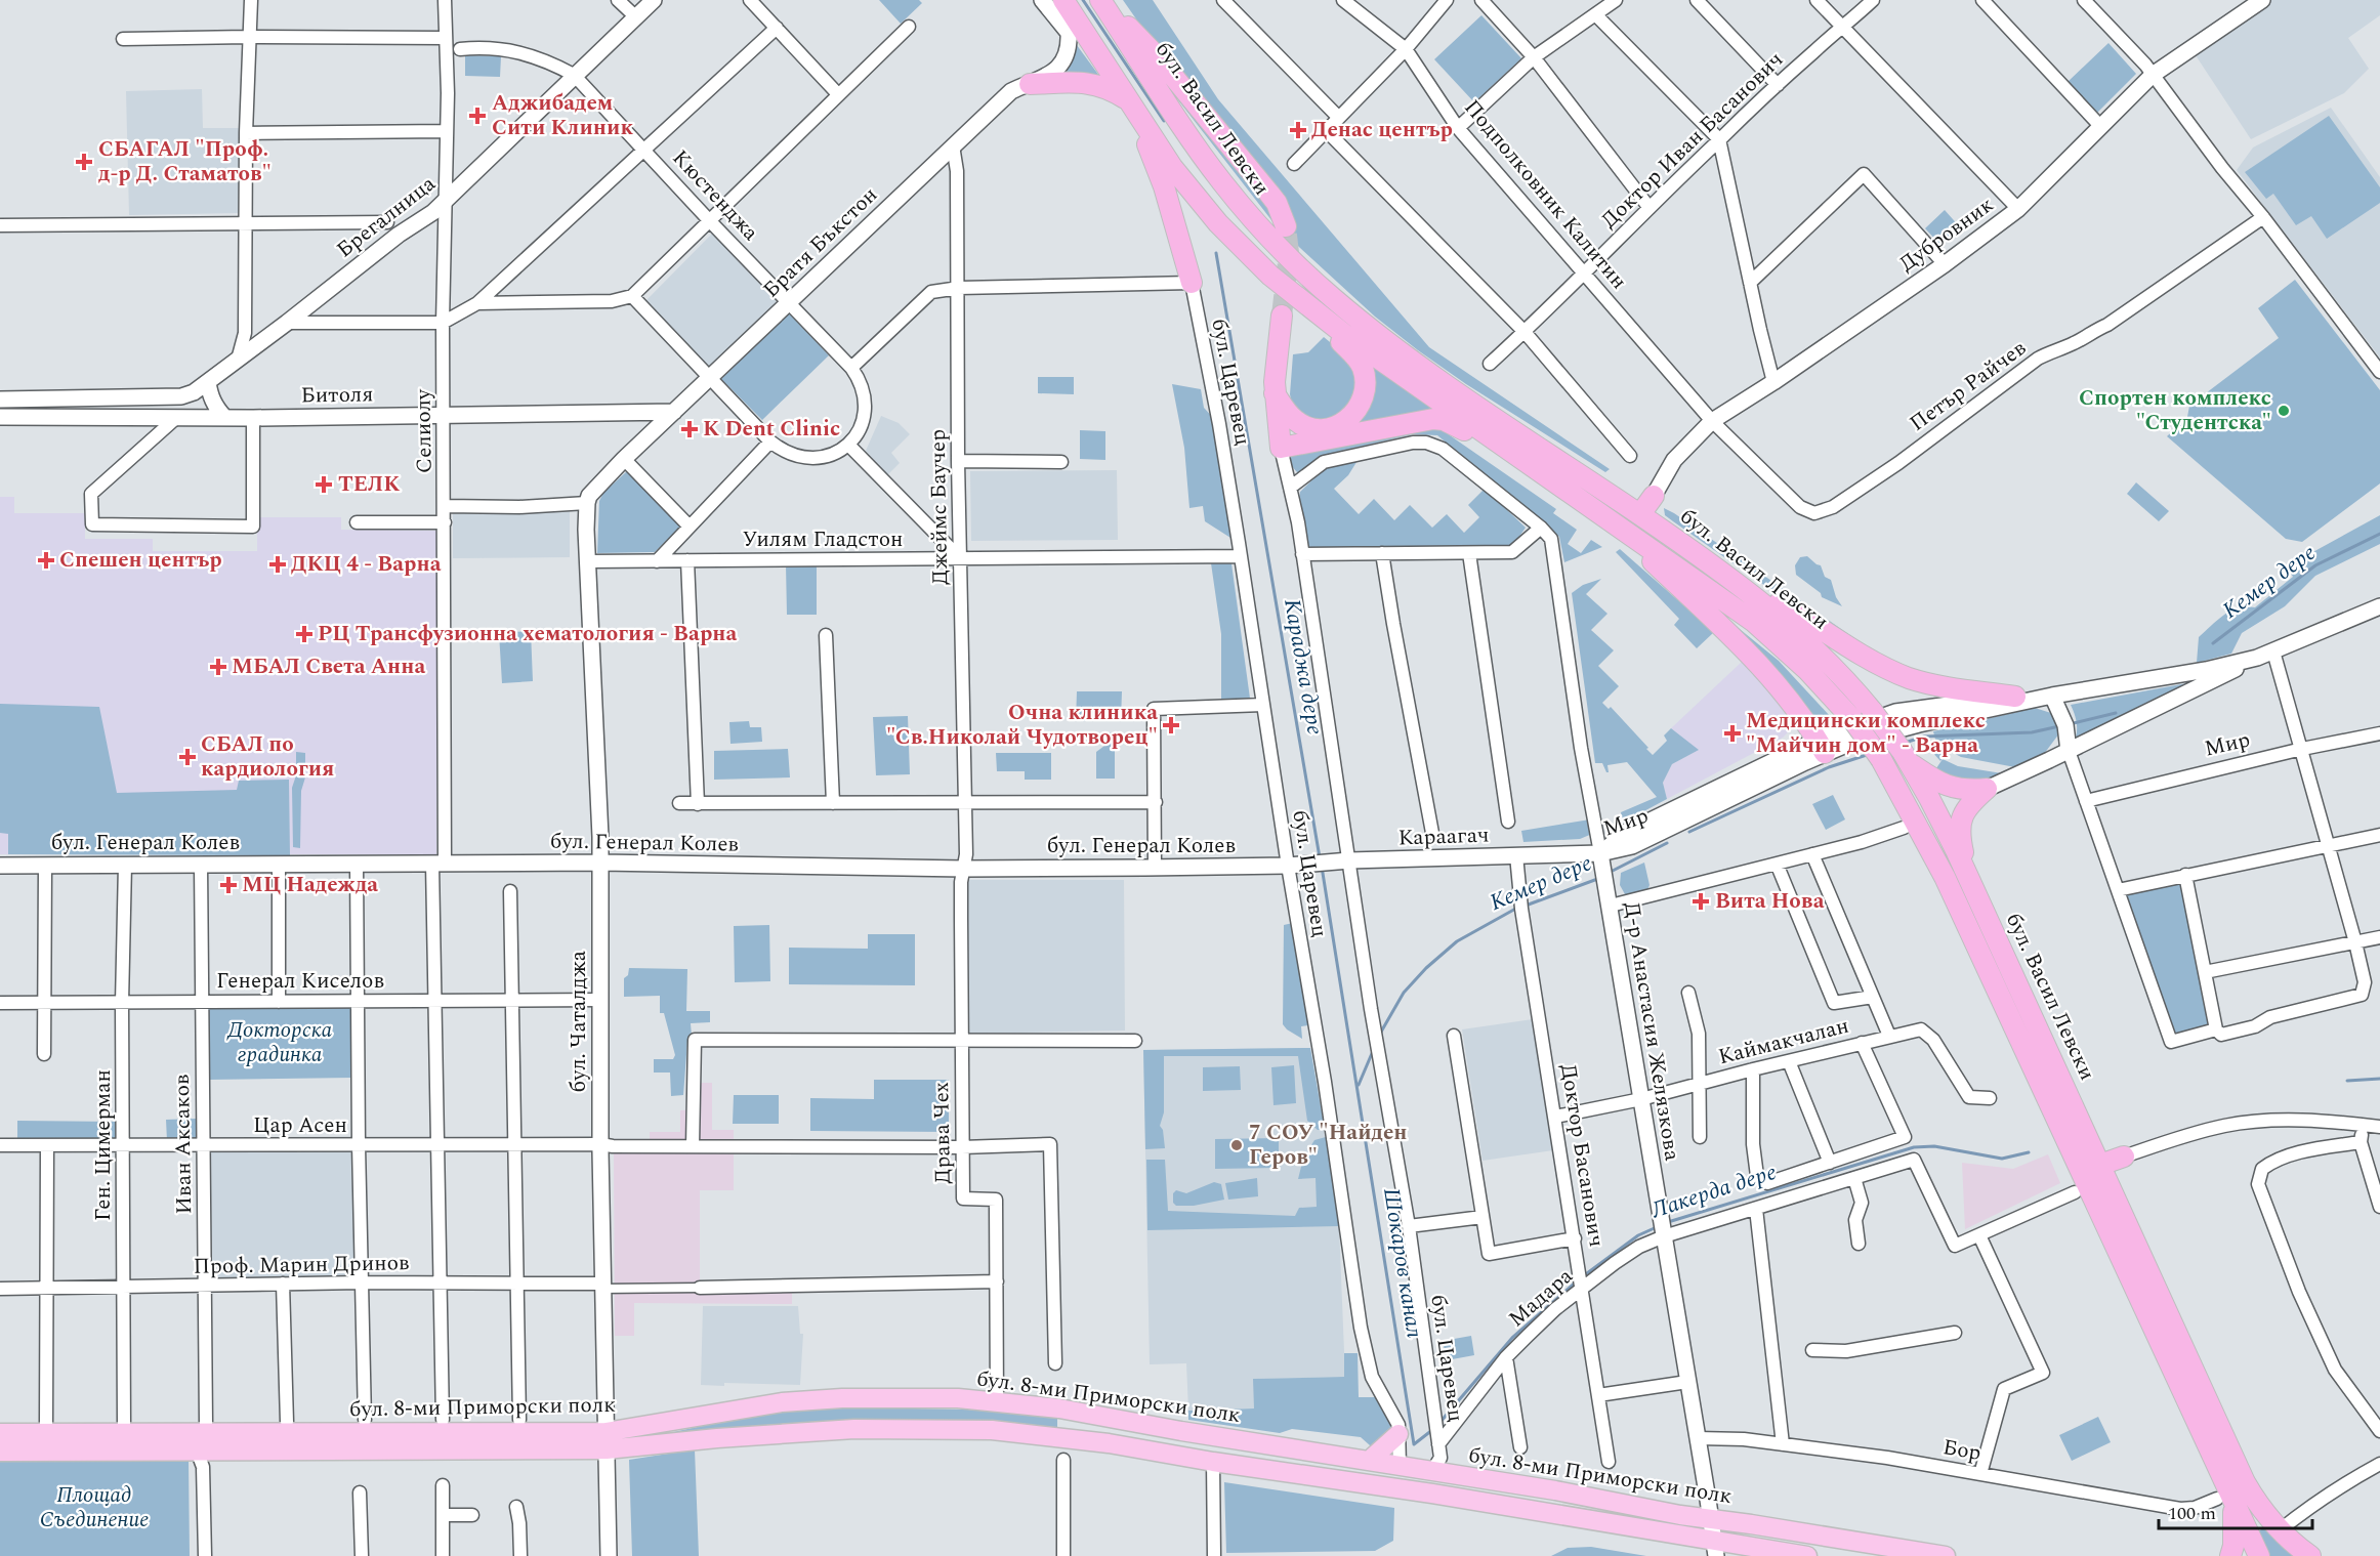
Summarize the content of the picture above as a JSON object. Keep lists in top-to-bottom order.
{
  "streets": {
    "highway": ["бул. Васил Левски"],
    "main road": ["бул. 8-ми Приморски полк"],
    "street": [
      "Доктор Иван Басанович",
      "Подполковник Калитин",
      "Кюстенджа",
      "Брегалница",
      "Дубровник",
      "Братя Бъкстон",
      "бул. Царевец",
      "Петър Райчев",
      "Битоля",
      "Селиолу",
      "Джеймс Баучер",
      "Уилям Гладстон",
      "Мир",
      "Караагач",
      "бул. Генерал Колев",
      "Генерал Киселов",
      "бул. Чаталджа",
      "Д-р Анастасия Желязкова",
      "Каймакчалан",
      "Цар Асен",
      "Драва Чех",
      "Иван Аксаков",
      "Ген. Цимерман",
      "Доктор Басанович",
      "Проф. Марин Дринов",
      "Мадара",
      "Бор"
    ]
  },
  "crossings": [
    ["бул. Васил Левски", "Бор"],
    ["Доктор Иван Басанович", "Подполковник Калитин"],
    ["Подполковник Калитин", "Дубровник"],
    ["Подполковник Калитин", "Петър Райчев"],
    ["Кюстенджа", "Брегалница"],
    ["Кюстенджа", "Братя Бъкстон"],
    ["Брегалница", "Селиолу"],
    ["Дубровник", "Петър Райчев"],
    ["Братя Бъкстон", "Битоля"],
    ["Братя Бъкстон", "Джеймс Баучер"],
    ["Братя Бъкстон", "бул. Чаталджа"],
    ["бул. Царевец", "Уилям Гладстон"],
    ["бул. Царевец", "Караагач"],
    ["бул. Царевец", "бул. Генерал Колев"],
    ["бул. Царевец", "Мадара"],
    ["бул. Царевец", "бул. 8-ми Приморски полк"],
    ["Битоля", "Селиолу"],
    ["Селиолу", "бул. Генерал Колев"],
    ["Селиолу", "Генерал Киселов"],
    ["Селиолу", "Цар Асен"],
    ["Селиолу", "Проф. Марин Дринов"],
    ["Джеймс Баучер", "Уилям Гладстон"],
    ["Джеймс Баучер", "бул. Генерал Колев"],
    ["Джеймс Баучер", "Драва Чех"],
    ["Уилям Гладстон", "бул. Чаталджа"],
    ["Мир", "Караагач"],
    ["Мир", "Д-р Анастасия Желязкова"],
    ["Караагач", "бул. Генерал Колев"],
    ["Караагач", "Д-р Анастасия Желязкова"],
    ["Караагач", "Доктор Басанович"],
    ["бул. Генерал Колев", "бул. Чаталджа"],
    ["бул. Генерал Колев", "Драва Чех"],
    ["бул. Генерал Колев", "Иван Аксаков"],
    ["бул. Генерал Колев", "Ген. Цимерман"],
    ["Генерал Киселов", "бул. Чаталджа"],
    ["Генерал Киселов", "Иван Аксаков"],
    ["Генерал Киселов", "Ген. Цимерман"],
    ["бул. Чаталджа", "Цар Асен"],
    ["бул. Чаталджа", "Проф. Марин Дринов"],
    ["бул. Чаталджа", "бул. 8-ми Приморски полк"],
    ["Д-р Анастасия Желязкова", "Каймакчалан"],
    ["Д-р Анастасия Желязкова", "Мадара"],
    ["Д-р Анастасия Желязкова", "бул. 8-ми Приморски полк"],
    ["Д-р Анастасия Желязкова", "Бор"],
    ["Каймакчалан", "Доктор Басанович"],
    ["Цар Асен", "Иван Аксаков"],
    ["Цар Асен", "Ген. Цимерман"],
    ["Драва Чех", "бул. 8-ми Приморски полк"],
    ["Иван Аксаков", "Проф. Марин Дринов"],
    ["Ген. Цимерман", "Проф. Марин Дринов"],
    ["Доктор Басанович", "Мадара"]
  ],
  "water": [
    "Кемер дере",
    "Караджа дере",
    "Лакерда дере",
    "Шокаров канал"
  ],
  "parks": ["Докторска градинка", "Площад Съединение"],
  "places": {
    "health": [
      "Аджибадем Сити Клиник",
      "Денас център",
      "СБАГАЛ \"Проф. д-р Д. Стаматов\"",
      "K Dent Clinic",
      "ТЕЛК",
      "Спешен център",
      "ДКЦ 4 - Варна",
      "РЦ Трансфузионна хематология - Варна",
      "МБАЛ Света Анна",
      "Очна клиника \"Св.Николай Чудотворец\"",
      "Медицински комплекс \"Майчин дом\" - Варна",
      "СБАЛ по кардиология",
      "МЦ Надежда",
      "Вита Нова"
    ],
    "other": ["Спортен комплекс \"Студентска\"", "7 СОУ \"Найден Геров\""]
  },
  "scale_bar": "100 m"
}
